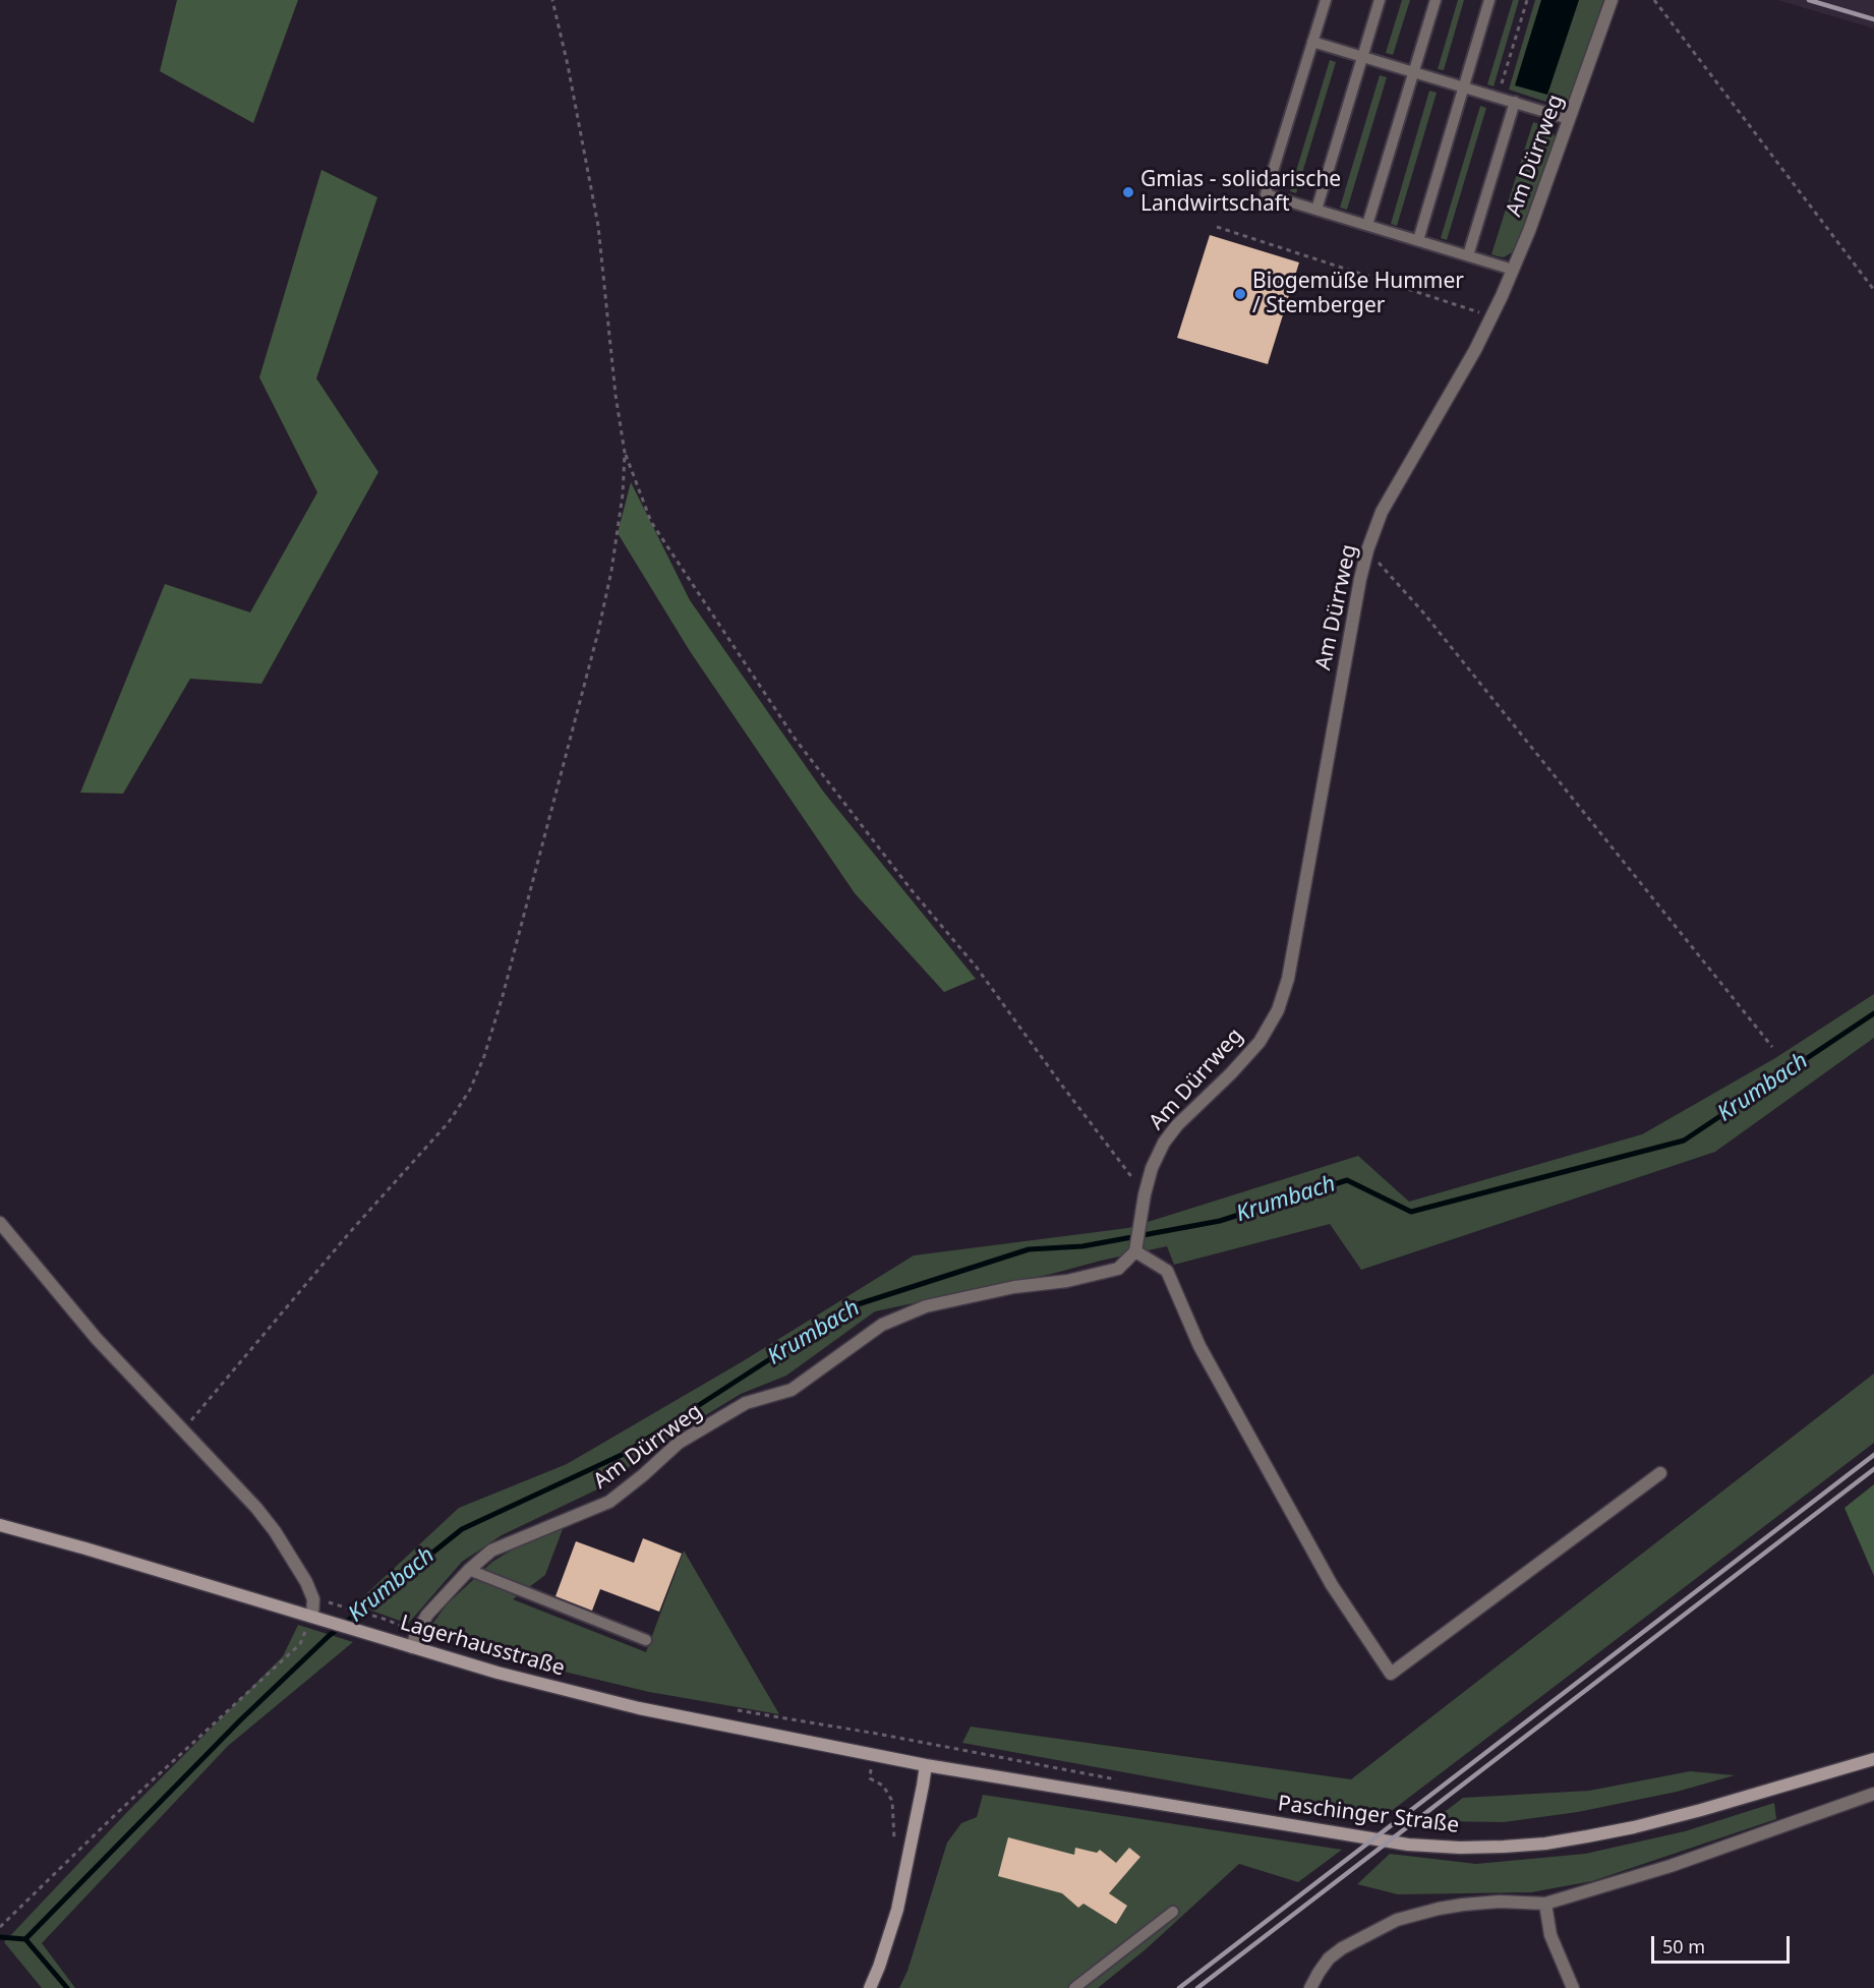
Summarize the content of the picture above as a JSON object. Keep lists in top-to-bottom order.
{
  "streets": {
    "street": ["Am Dürrweg", "Lagerhausstraße", "Paschinger Straße"]
  },
  "crossings": [
    ["Am Dürrweg", "Lagerhausstraße"],
    ["Lagerhausstraße", "Paschinger Straße"]
  ],
  "water": ["Krumbach"],
  "places": ["Gmias - solidarische Landwirtschaft", "Biogemüße Hummer / Stemberger"],
  "scale_bar": "50 m"
}
